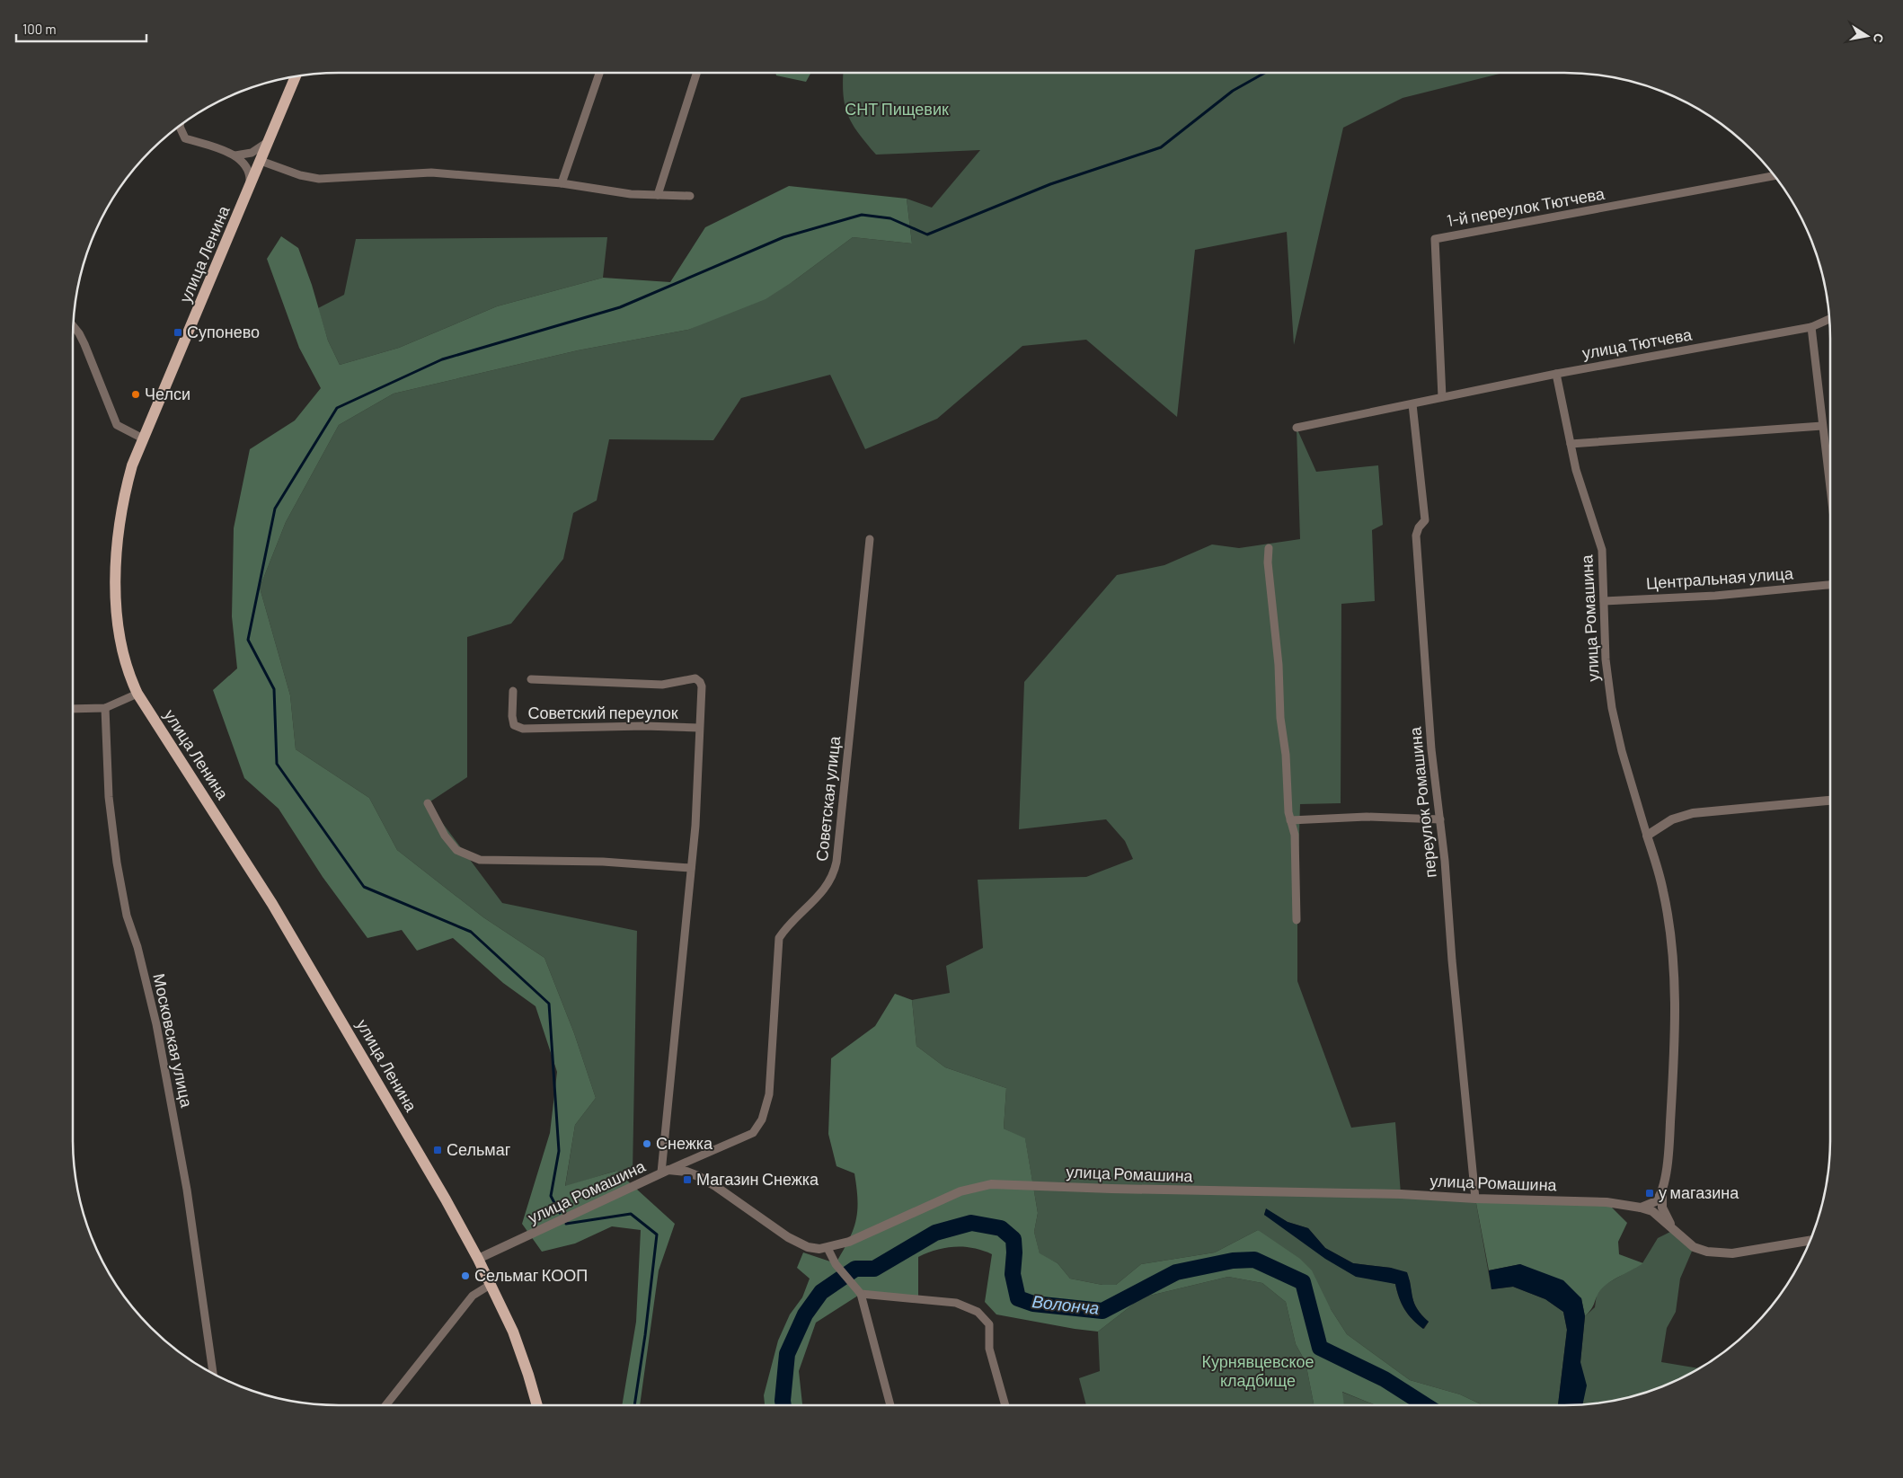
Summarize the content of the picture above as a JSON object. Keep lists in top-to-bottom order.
{
  "streets": {
    "main road": ["улица Ленина"],
    "street": [
      "1-й переулок Тютчева",
      "улица Тютчева",
      "Центральная улица",
      "улица Ромашина",
      "Советский переулок",
      "Советская улица",
      "переулок Ромашина",
      "Московская улица"
    ]
  },
  "crossings": [
    ["1-й переулок Тютчева", "улица Тютчева"],
    ["улица Ленина", "улица Ромашина"],
    ["улица Тютчева", "улица Ромашина"],
    ["улица Тютчева", "переулок Ромашина"],
    ["Центральная улица", "улица Ромашина"],
    ["улица Ромашина", "Советская улица"],
    ["улица Ромашина", "переулок Ромашина"]
  ],
  "water": ["Волонча"],
  "parks": ["СНТ Пищевик", "Курнявцевское кладбище"],
  "places": {
    "transit": [
      "Супонево",
      "Сельмаг",
      "Магазин Снежка",
      "у магазина"
    ],
    "other": ["Челси", "Снежка", "Сельмаг КООП"]
  },
  "scale_bar": "100 m",
  "north": "right"
}
